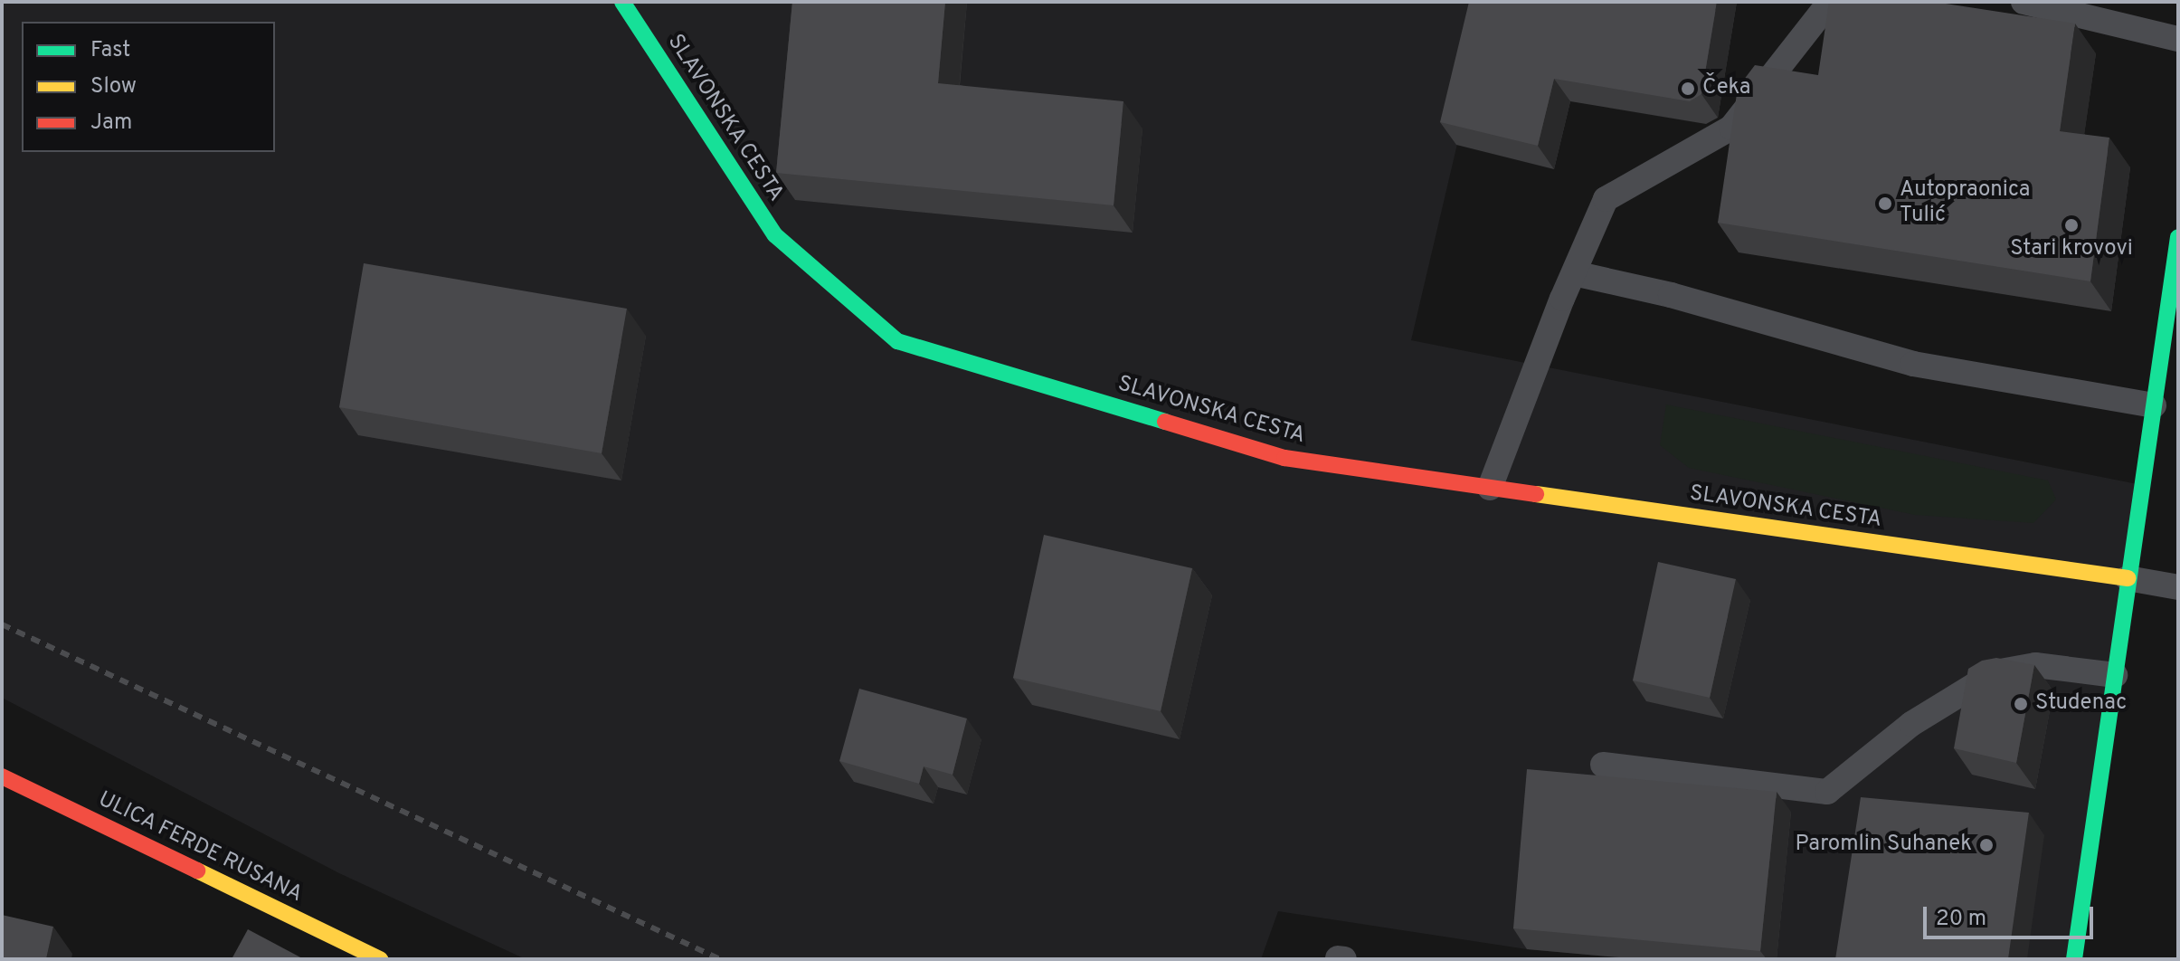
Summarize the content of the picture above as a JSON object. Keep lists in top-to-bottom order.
{
  "streets": {
    "street": ["SLAVONSKA CESTA", "ULICA FERDE RUSANA"]
  },
  "places": [
    "Čeka",
    "Autopraonica Tulić",
    "Stari krovovi",
    "Studenac",
    "Paromlin Suhanek"
  ],
  "legend": ["Fast", "Slow", "Jam"],
  "scale_bar": "20 m"
}
